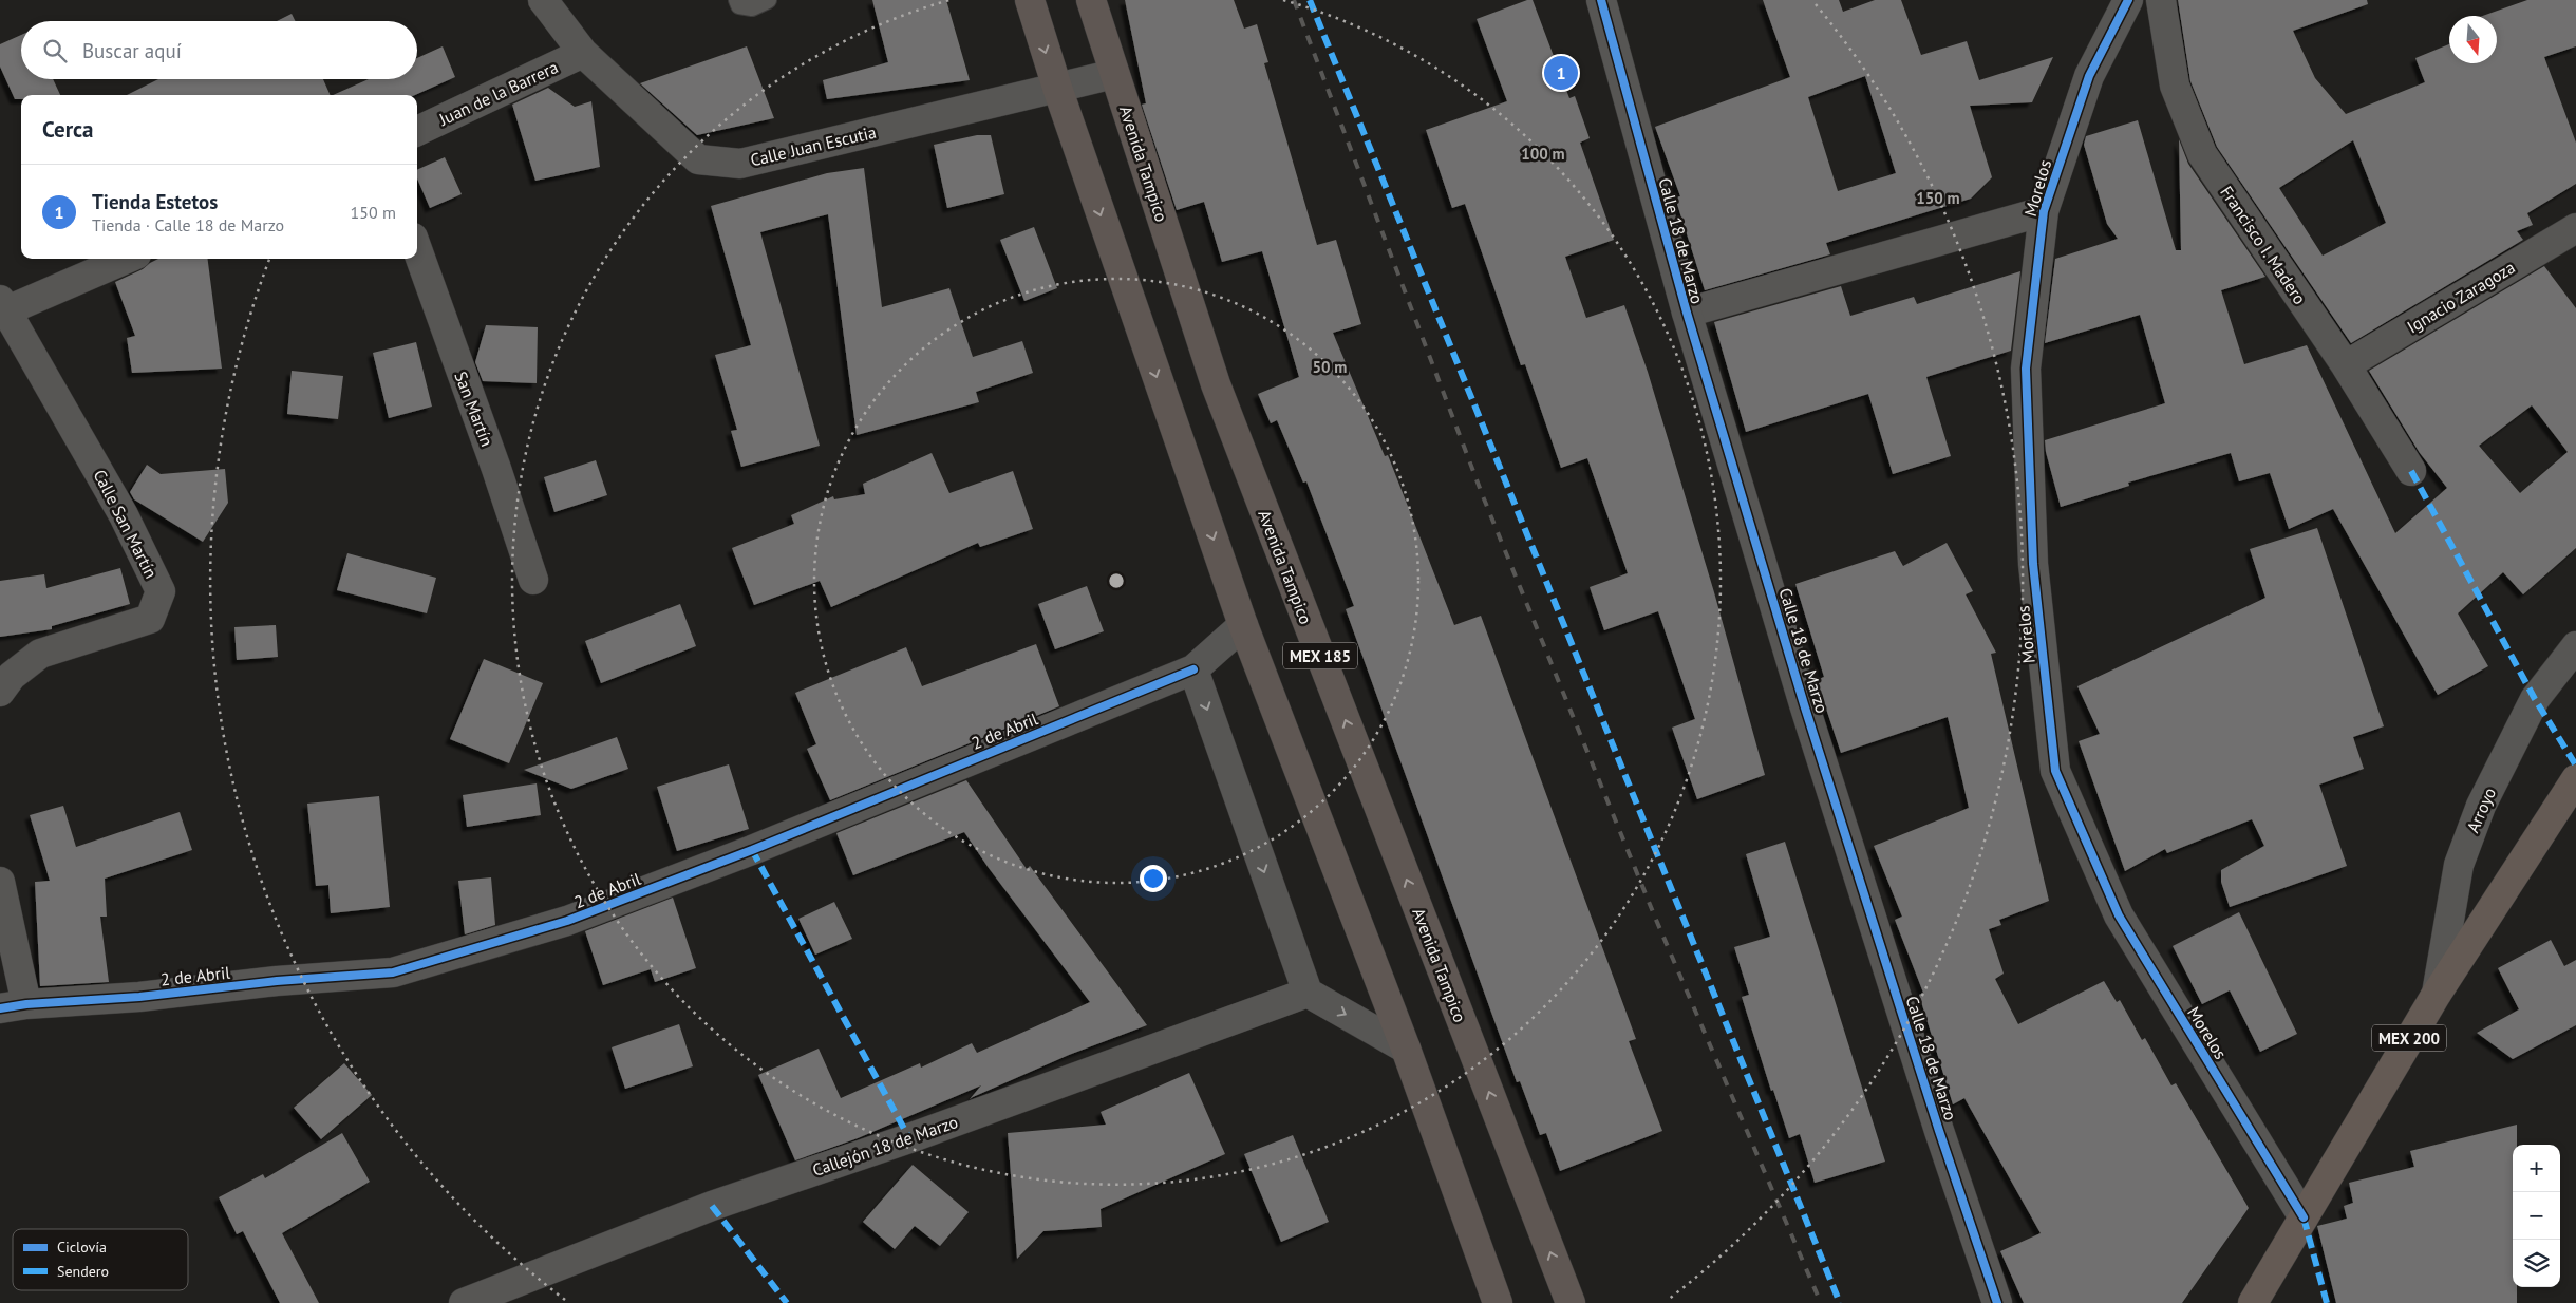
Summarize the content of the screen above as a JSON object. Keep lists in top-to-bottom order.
{
  "streets": {
    "highway": ["MEX 200"],
    "main road": ["Avenida Tampico", "MEX 185"],
    "street": [
      "Juan de la Barrera",
      "Calle Juan Escutia",
      "Morelos",
      "Calle 18 de Marzo",
      "Francisco I. Madero",
      "Ignacio Zaragoza",
      "San Martín",
      "Calle San Martín",
      "2 de Abril",
      "Arroyo",
      "Callejón 18 de Marzo"
    ]
  },
  "crossings": [
    ["Juan de la Barrera", "Calle Juan Escutia"],
    ["Calle Juan Escutia", "Avenida Tampico"],
    ["Calle Juan Escutia", "MEX 185"],
    ["Morelos", "MEX 200"],
    ["Francisco I. Madero", "Ignacio Zaragoza"],
    ["MEX 185", "2 de Abril"],
    ["Arroyo", "MEX 200"]
  ],
  "legend": ["Ciclovía", "Sendero"],
  "north": "bottom",
  "page": {
    "search": "Buscar aquí",
    "pins": "1",
    "heading": "Cerca",
    "list": [
      {
        "mark": "1",
        "name": "Tienda Estetos",
        "note": "Tienda · Calle 18 de Marzo",
        "value": "150 m"
      }
    ],
    "map_buttons": ["+", "−"]
  },
  "rings": ["100 m", "150 m", "50 m"]
}
